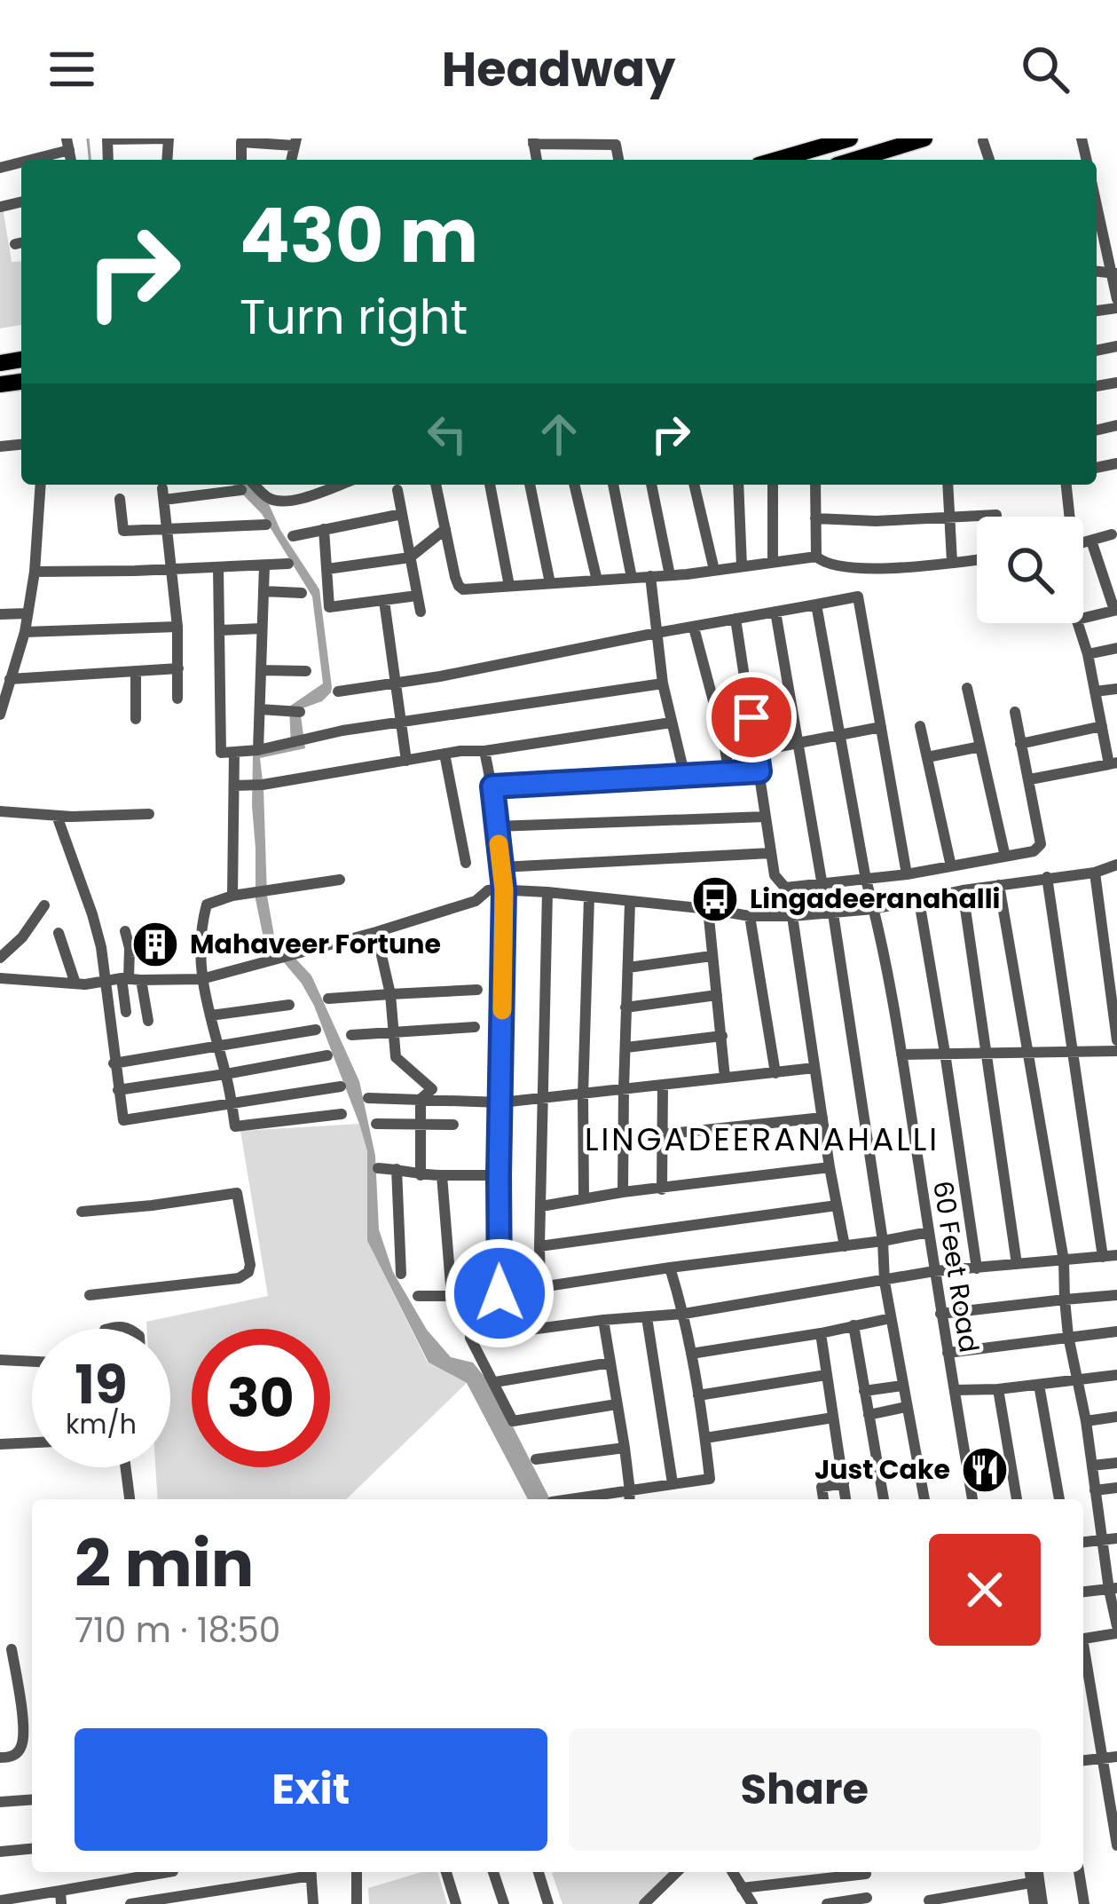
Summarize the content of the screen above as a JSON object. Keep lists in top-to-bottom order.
{
  "streets": {
    "street": ["60 Feet Road"]
  },
  "districts": ["LINGADEERANAHALLI"],
  "places": {
    "bus stop": ["Lingadeeranahalli"],
    "building": ["Mahaveer Fortune"],
    "restaurant": ["Just Cake"]
  },
  "page": {
    "header": "Headway",
    "turn": ["430 m", "Turn right"],
    "speed": "19 km/h",
    "limit": "30",
    "heading": ["2 min", "710 m · 18:50"],
    "buttons": ["Exit", "Share"]
  }
}
